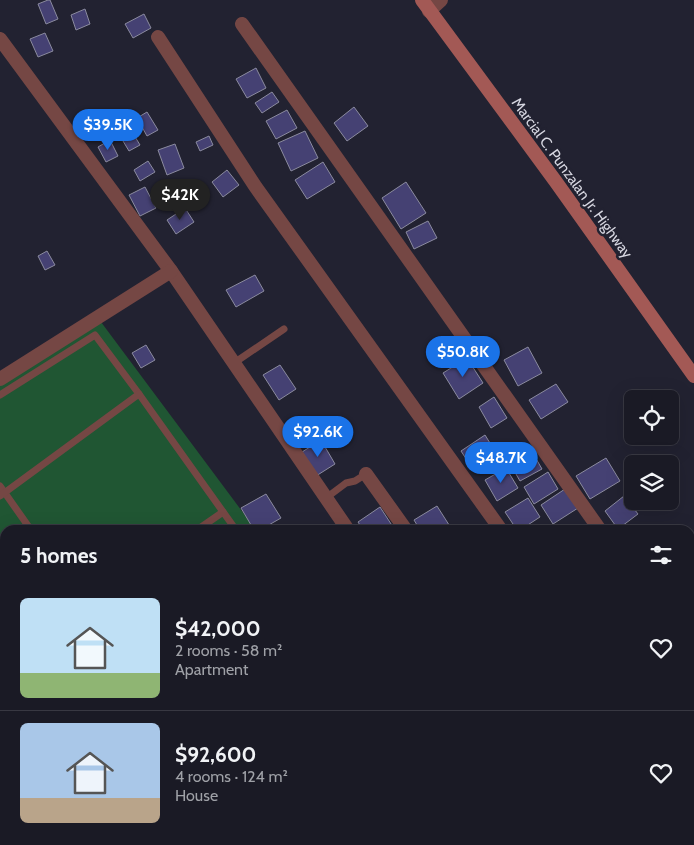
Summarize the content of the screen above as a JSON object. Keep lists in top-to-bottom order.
{
  "streets": {
    "main road": ["Marcial C. Punzalan Jr. Highway"]
  },
  "page": {
    "price": [
      "$39.5K",
      "$42K",
      "$50.8K",
      "$92.6K",
      "$48.7K"
    ],
    "heading": "5 homes",
    "list": [
      {
        "name": "$42,000",
        "note": "2 rooms · 58 m² · Apartment"
      },
      {
        "name": "$92,600",
        "note": "4 rooms · 124 m² · House"
      }
    ]
  }
}
